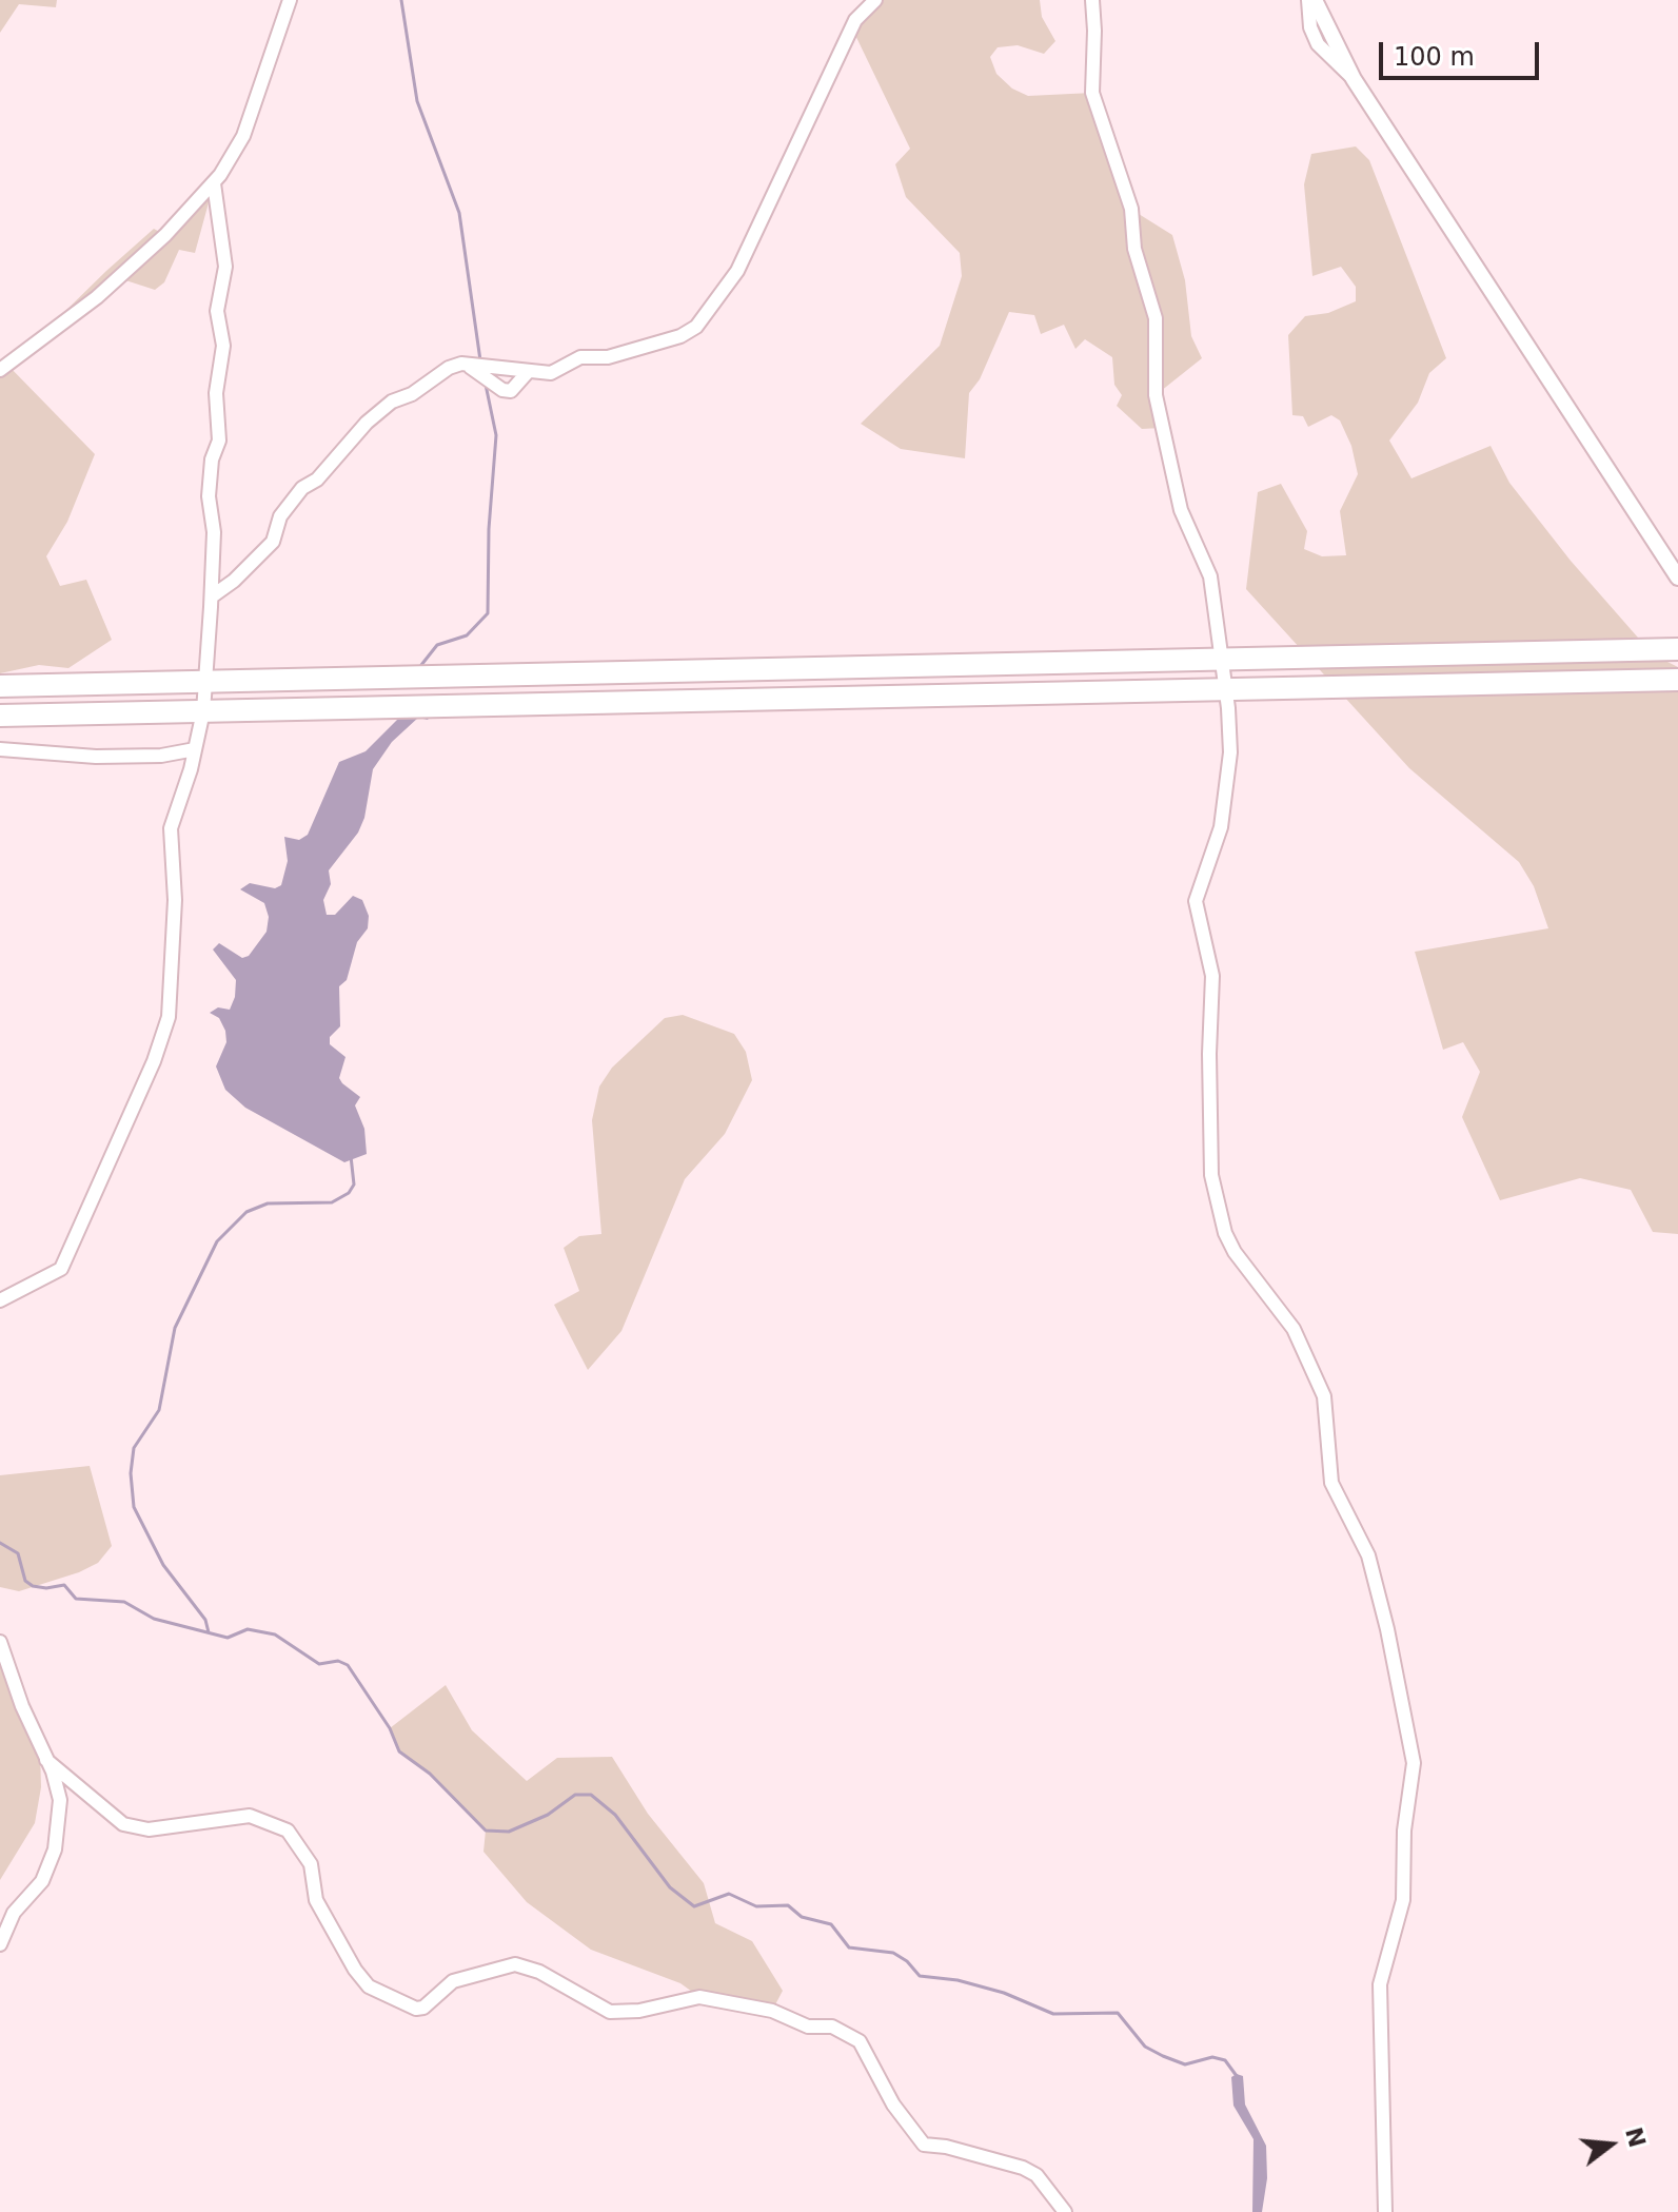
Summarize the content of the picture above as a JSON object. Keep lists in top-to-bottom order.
{
  "scale_bar": "100 m",
  "north": "right"
}
